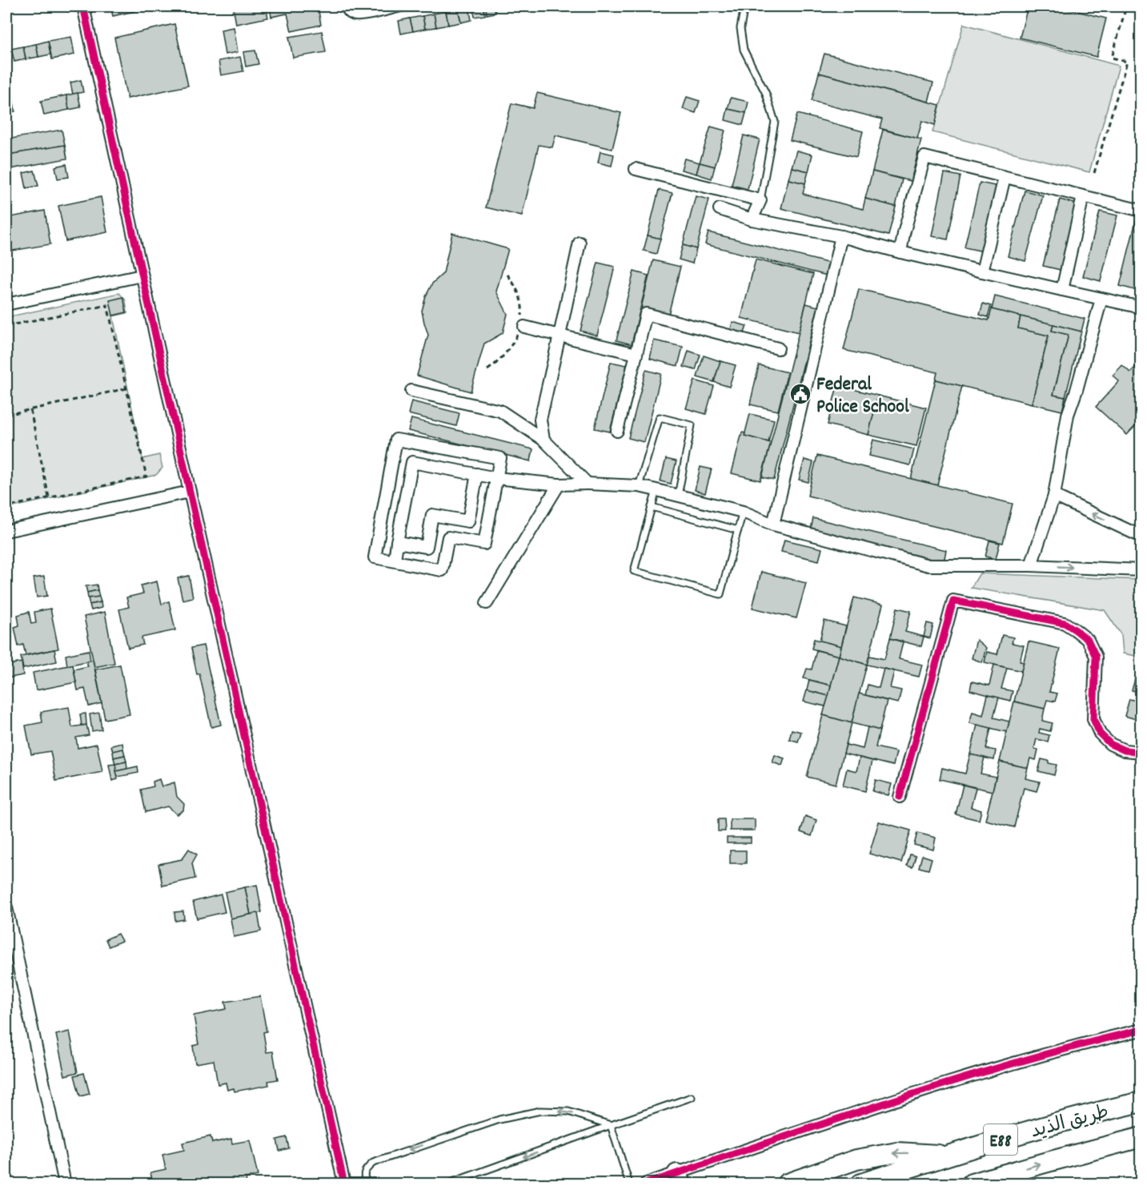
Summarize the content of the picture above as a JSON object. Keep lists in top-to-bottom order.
{
  "streets": {
    "highway": ["طريق الذيد", "E88"]
  },
  "places": {
    "public building": ["Federal Police School"]
  }
}
